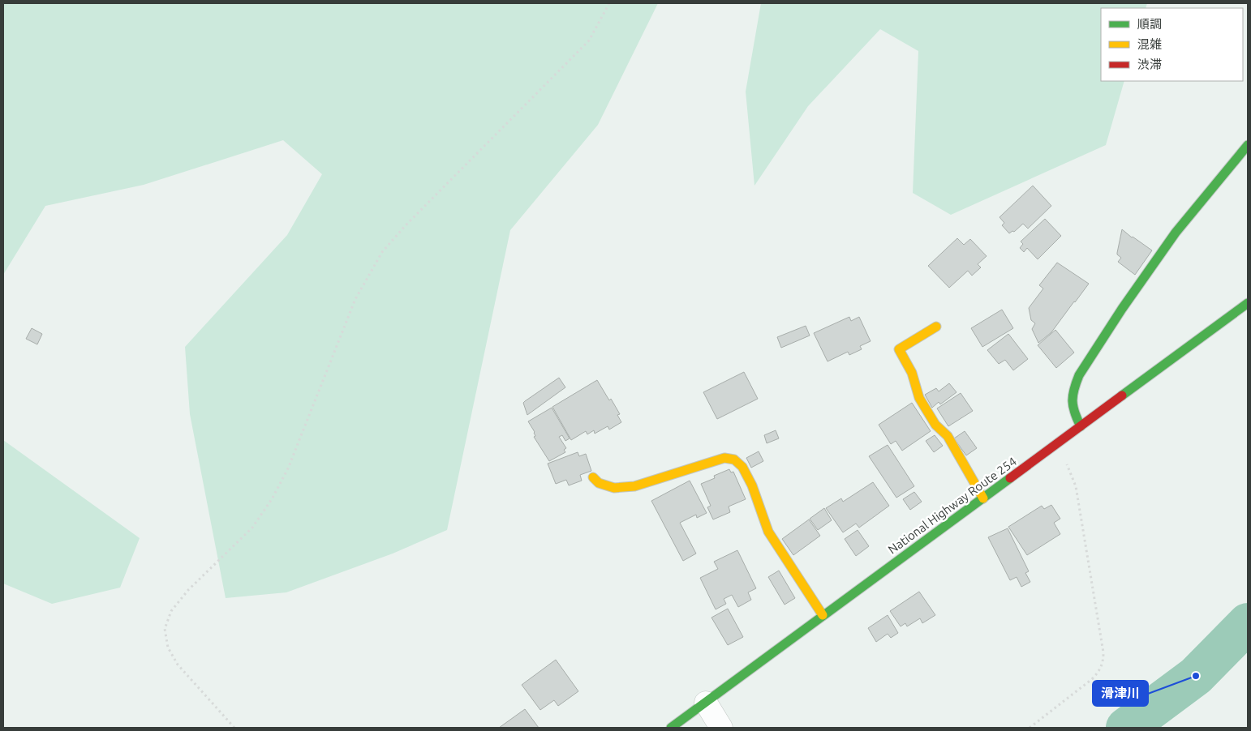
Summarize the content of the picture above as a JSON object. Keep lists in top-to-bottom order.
{
  "streets": {
    "main road": ["National Highway Route 254"]
  },
  "places": ["滑津川"],
  "legend": ["順調", "混雑", "渋滞"]
}
